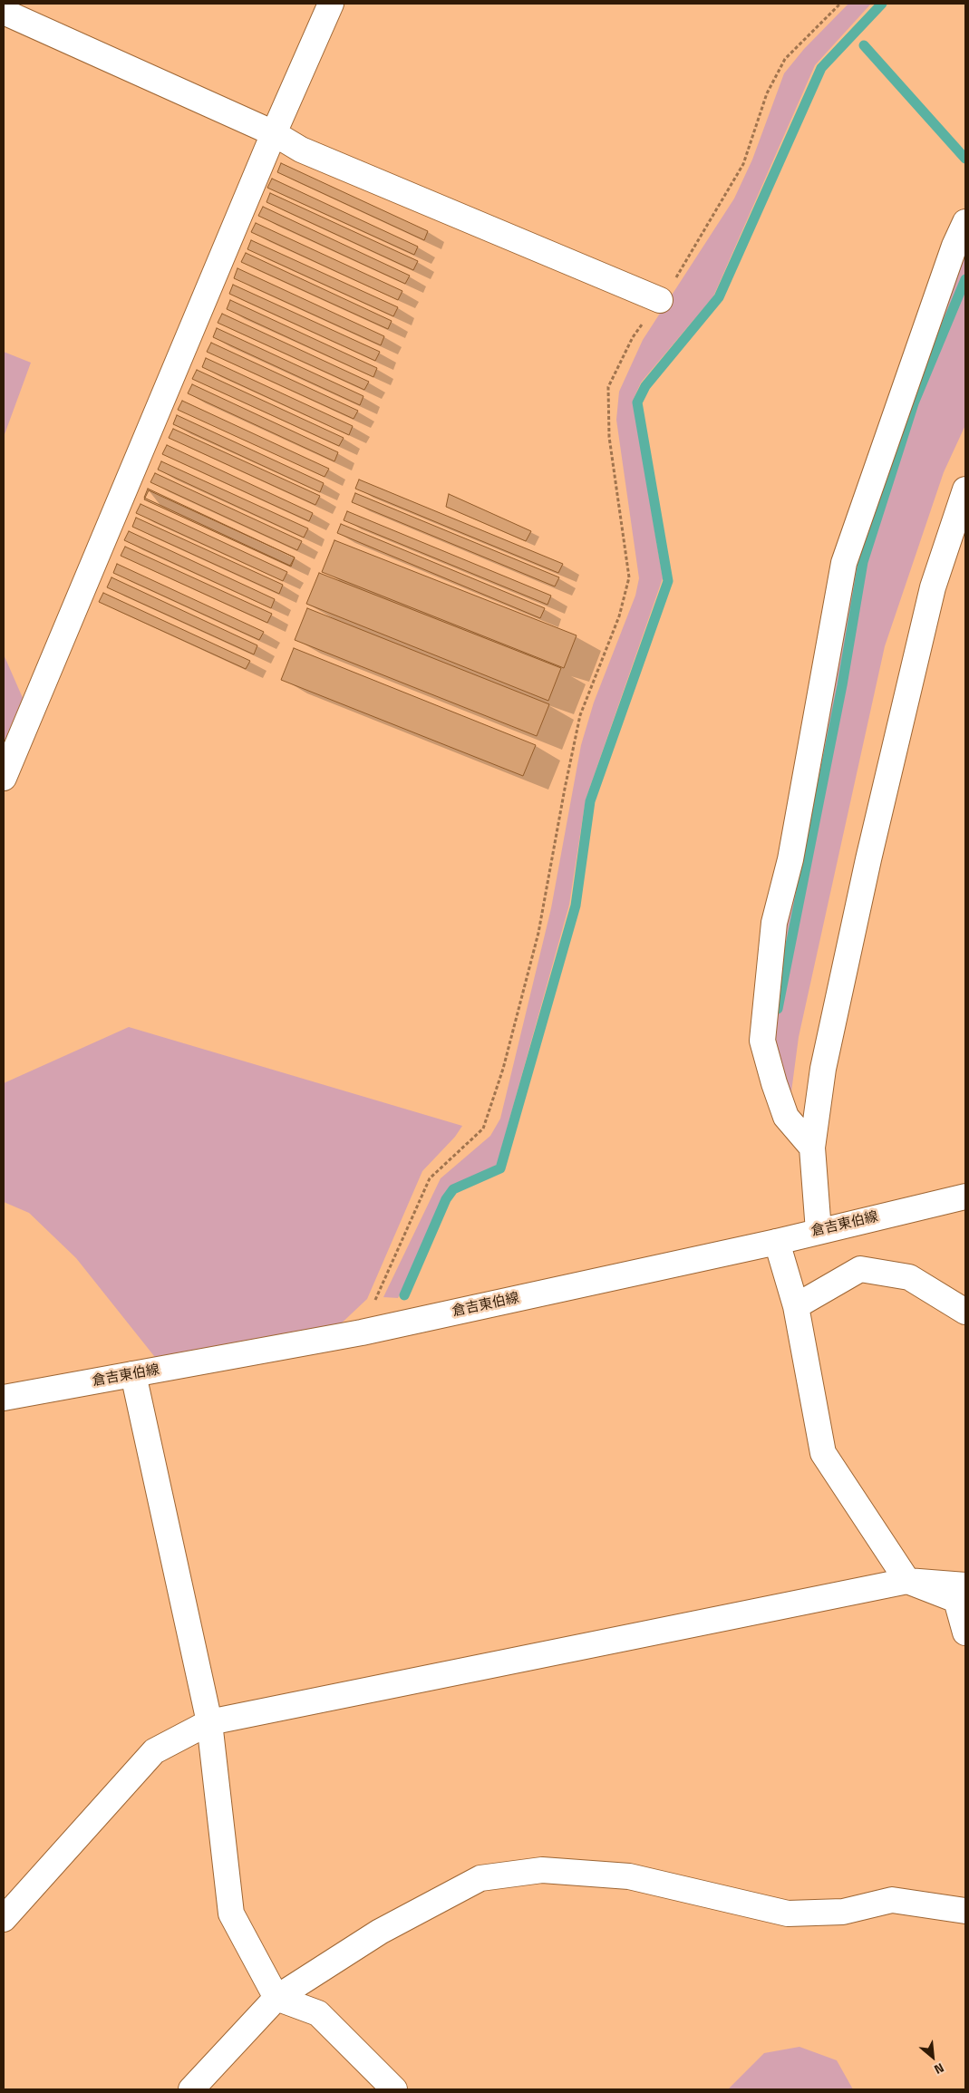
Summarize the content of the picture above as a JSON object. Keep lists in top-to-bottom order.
{
  "streets": {
    "street": ["倉吉東伯線"]
  },
  "north": "bottom right"
}
